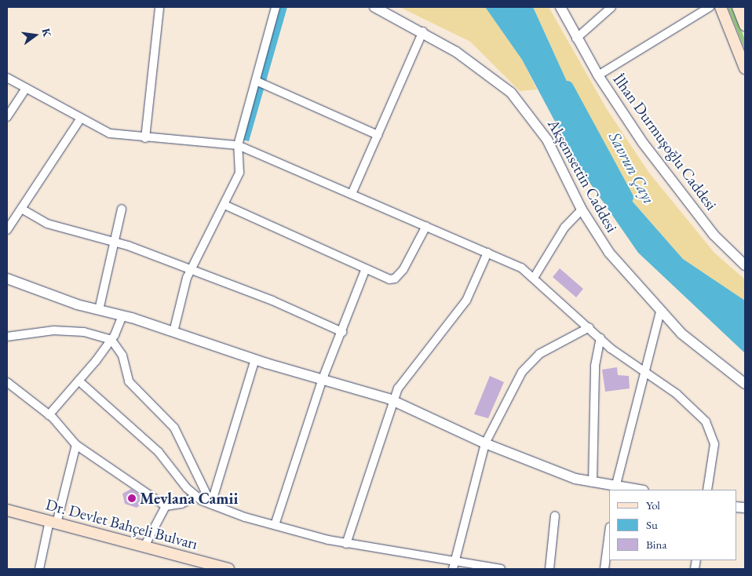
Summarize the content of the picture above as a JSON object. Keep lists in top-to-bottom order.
{
  "streets": {
    "main road": ["Dr. Devlet Bahçeli Bulvarı"],
    "street": ["İlhan Durmuşoğlu Caddesi", "Akşemsettin Caddesi"]
  },
  "water": ["Savrun Çayı"],
  "places": ["Mevlana Camii"],
  "legend": ["Yol", "Su", "Bina"],
  "north": "right"
}
